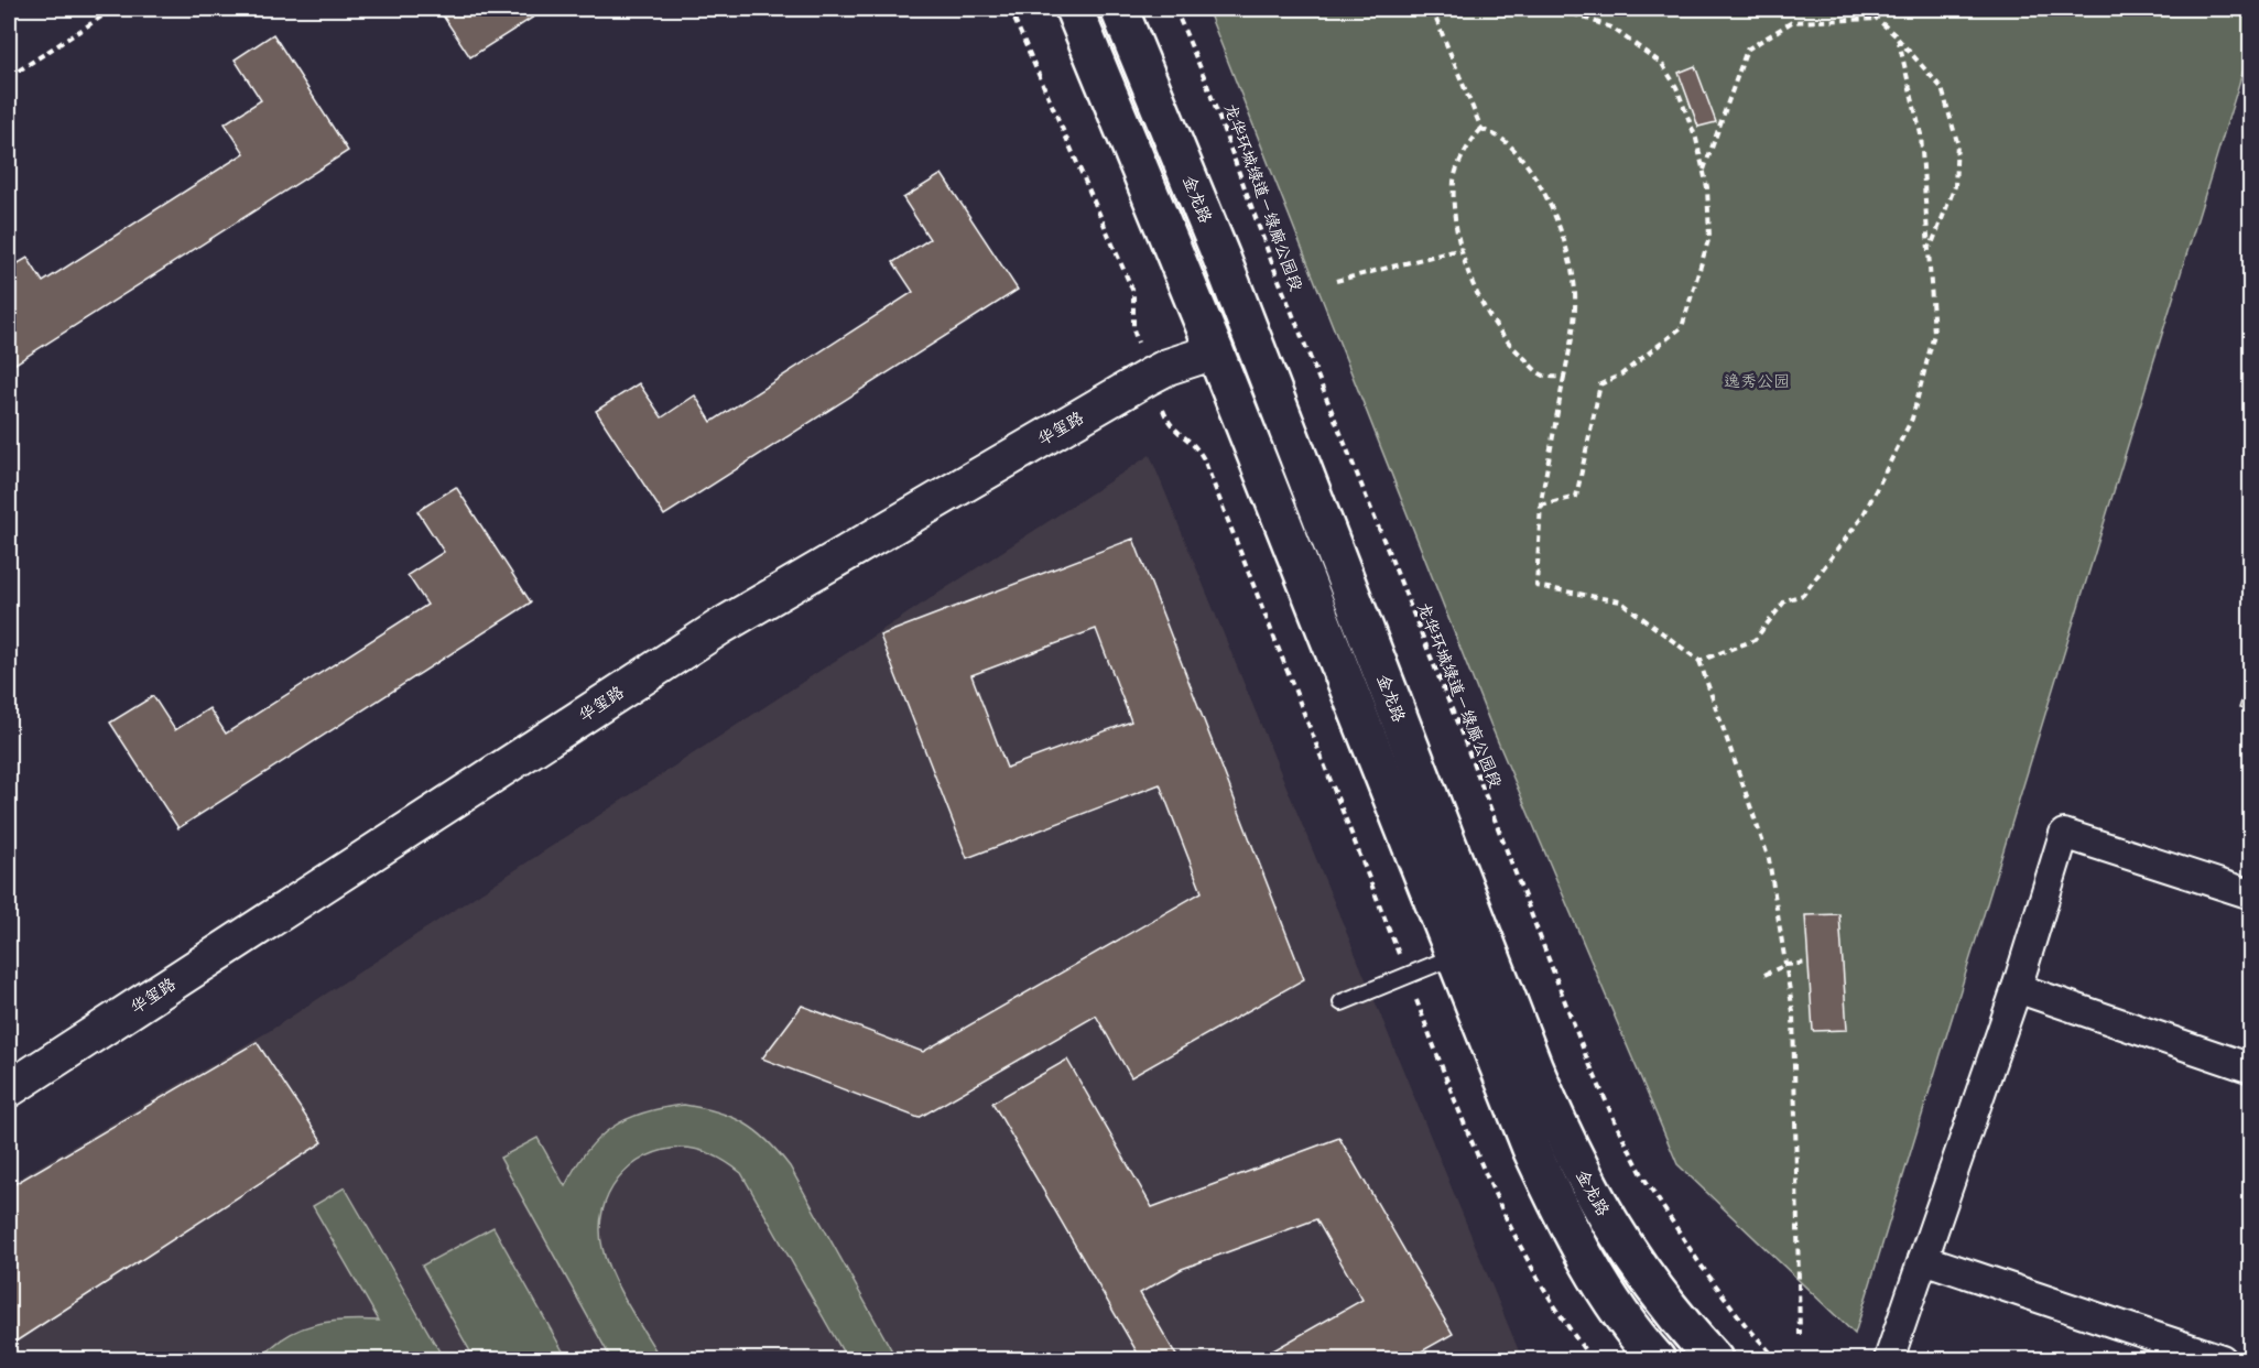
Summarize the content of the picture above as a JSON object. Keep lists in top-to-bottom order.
{
  "streets": {
    "main road": ["金龙路"],
    "street": ["华玺路"],
    "path": ["龙华环城绿道－绿廊公园段"]
  },
  "parks": ["逸秀公园"]
}
